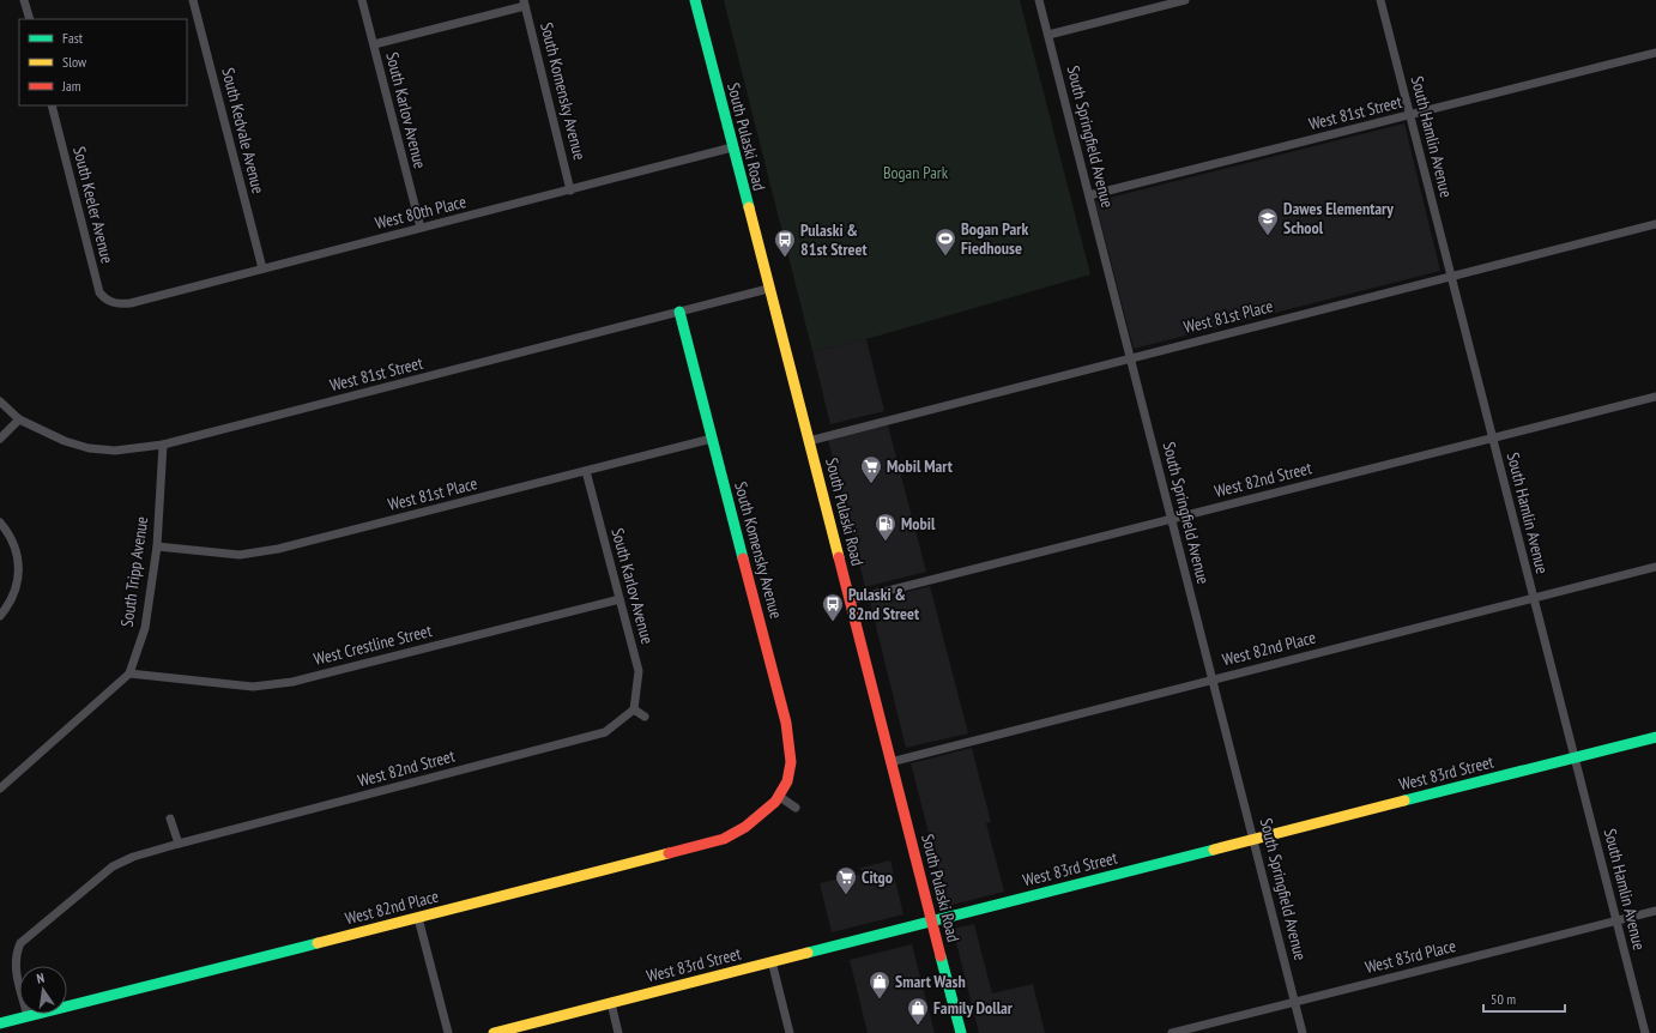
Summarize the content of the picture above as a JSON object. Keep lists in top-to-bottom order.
{
  "streets": {
    "street": [
      "South Komensky Avenue",
      "South Karlov Avenue",
      "West 81st Street",
      "South Kedvale Avenue",
      "South Pulaski Road",
      "South Springfield Avenue",
      "South Hamlin Avenue",
      "South Keeler Avenue",
      "West 80th Place",
      "West 81st Place",
      "West 82nd Street",
      "South Tripp Avenue",
      "West Crestline Street",
      "West 82nd Place",
      "West 83rd Street",
      "West 83rd Place"
    ]
  },
  "crossings": [
    ["South Komensky Avenue", "West 81st Street"],
    ["South Komensky Avenue", "West 80th Place"],
    ["South Komensky Avenue", "West 81st Place"],
    ["South Komensky Avenue", "West 82nd Place"],
    ["South Karlov Avenue", "West 80th Place"],
    ["South Karlov Avenue", "West 81st Place"],
    ["South Karlov Avenue", "West 82nd Street"],
    ["South Karlov Avenue", "West Crestline Street"],
    ["West 81st Street", "South Pulaski Road"],
    ["West 81st Street", "South Springfield Avenue"],
    ["West 81st Street", "South Hamlin Avenue"],
    ["West 81st Street", "South Tripp Avenue"],
    ["South Kedvale Avenue", "West 80th Place"],
    ["South Pulaski Road", "West 80th Place"],
    ["South Pulaski Road", "West 81st Place"],
    ["South Pulaski Road", "West 82nd Street"],
    ["South Pulaski Road", "West 82nd Place"],
    ["South Pulaski Road", "West 83rd Street"],
    ["South Springfield Avenue", "West 81st Place"],
    ["South Springfield Avenue", "West 82nd Street"],
    ["South Springfield Avenue", "West 82nd Place"],
    ["South Springfield Avenue", "West 83rd Street"],
    ["South Springfield Avenue", "West 83rd Place"],
    ["South Hamlin Avenue", "West 81st Place"],
    ["South Hamlin Avenue", "West 82nd Street"],
    ["South Hamlin Avenue", "West 82nd Place"],
    ["South Hamlin Avenue", "West 83rd Street"],
    ["South Hamlin Avenue", "West 83rd Place"],
    ["South Keeler Avenue", "West 80th Place"],
    ["West 81st Place", "South Tripp Avenue"],
    ["West 82nd Street", "West 82nd Place"],
    ["South Tripp Avenue", "West Crestline Street"]
  ],
  "parks": ["Bogan Park"],
  "places": {
    "school or university": ["Dawes Elementary School"],
    "sports": ["Bogan Park Fiedhouse"],
    "bus stop": ["Pulaski & 81st Street", "Pulaski & 82nd Street"],
    "supermarket": ["Mobil Mart", "Citgo"],
    "fuel station": ["Mobil"],
    "shop": ["Smart Wash", "Family Dollar"]
  },
  "legend": ["Fast", "Slow", "Jam"],
  "scale_bar": "50 m",
  "north": "top"
}
